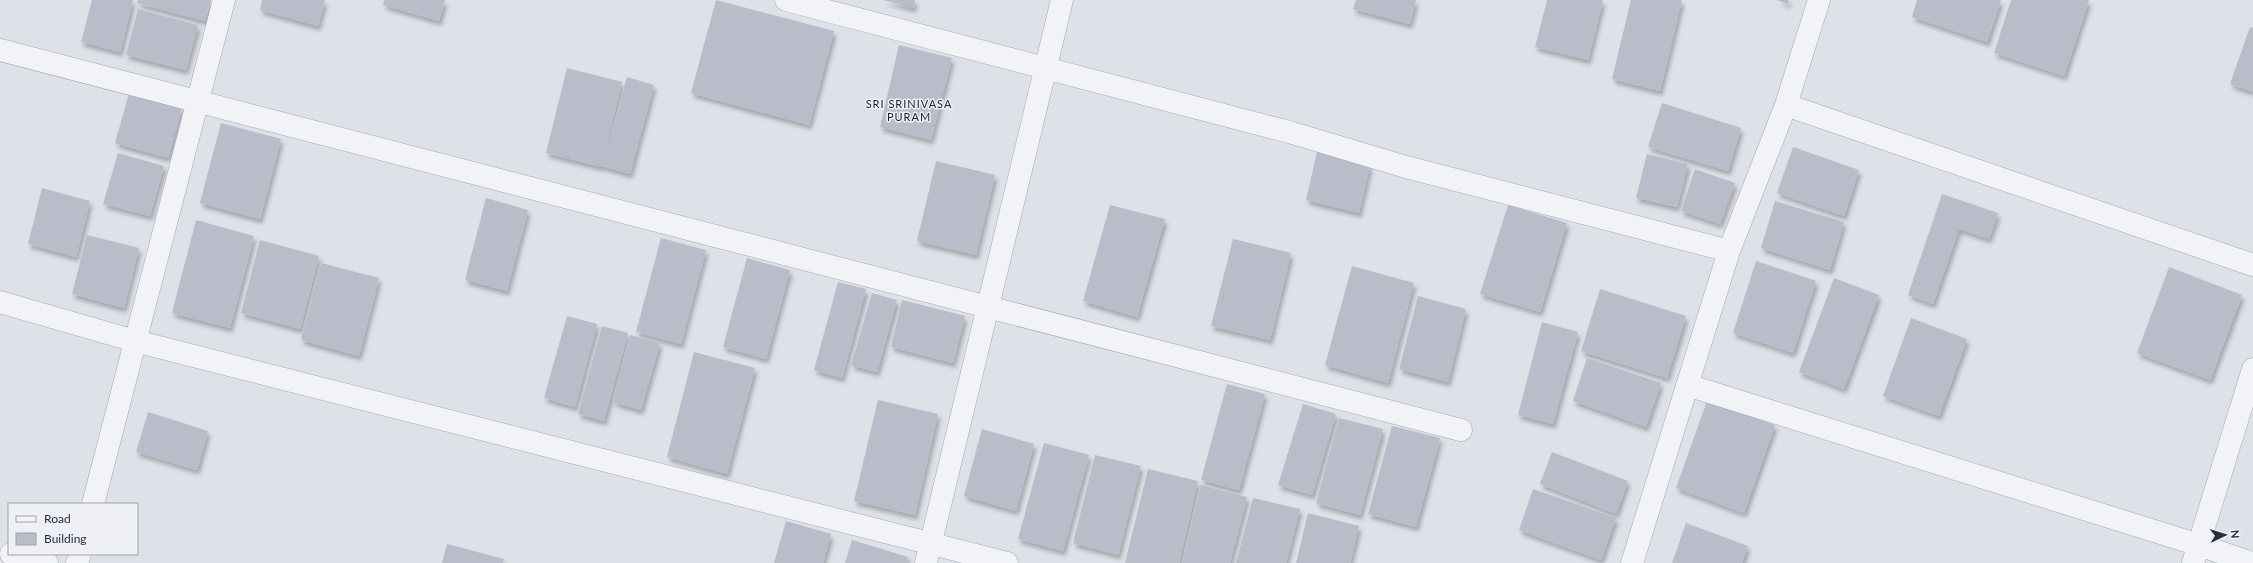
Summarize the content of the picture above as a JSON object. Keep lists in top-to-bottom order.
{
  "districts": ["SRI SRINIVASA PURAM"],
  "legend": ["Road", "Building"],
  "north": "right"
}
